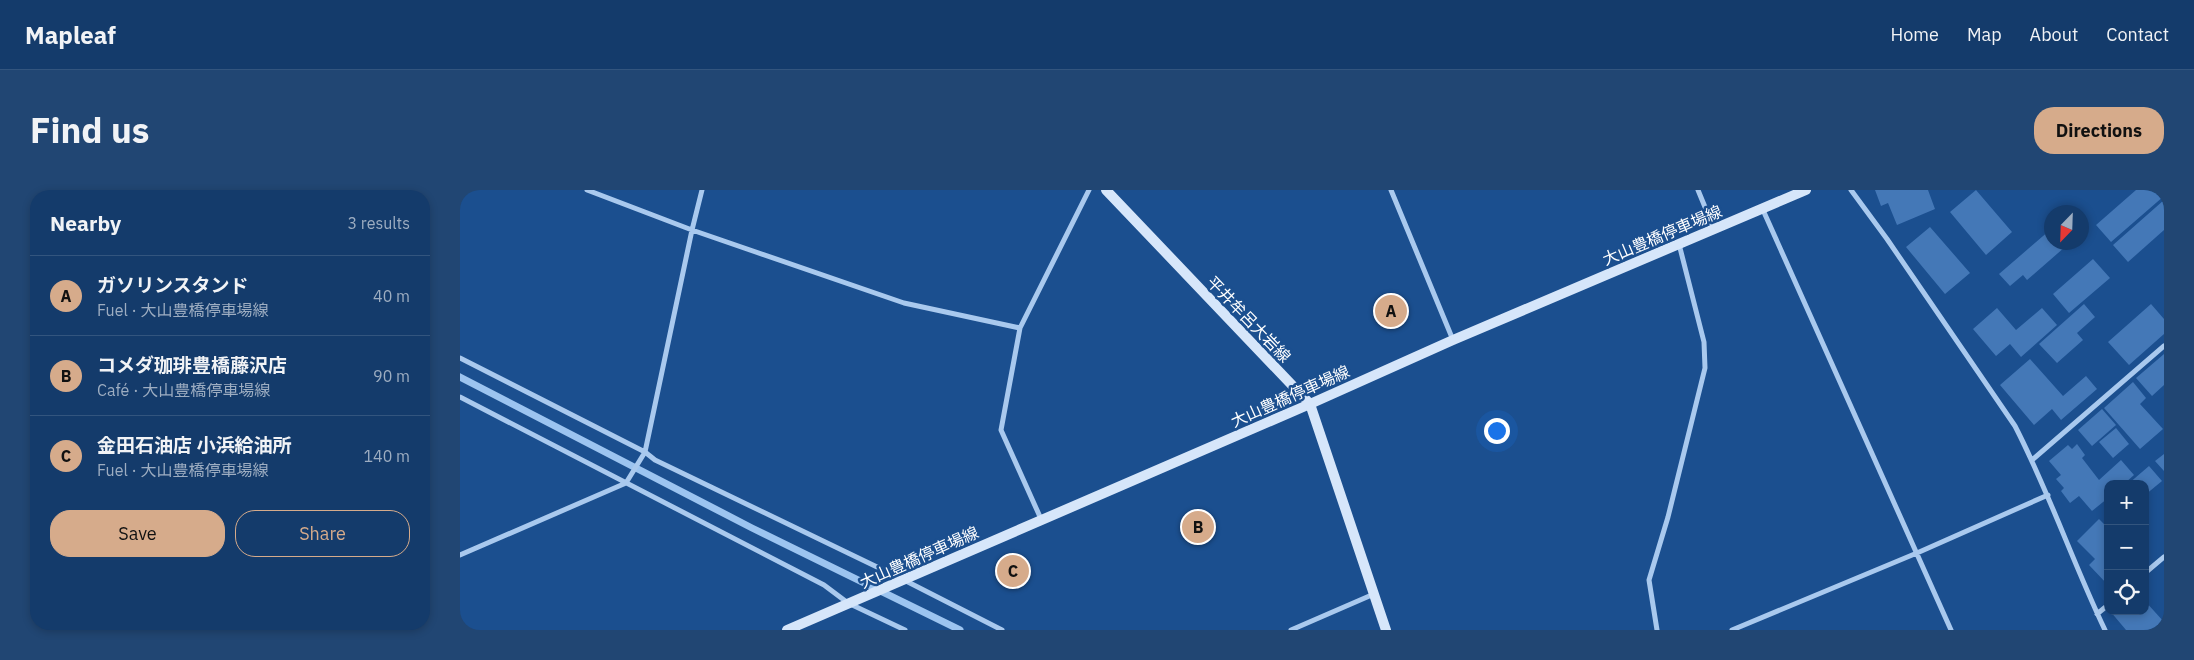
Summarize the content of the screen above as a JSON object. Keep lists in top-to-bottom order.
{
  "streets": {
    "main road": ["大山豊橋停車場線", "平井牟呂大岩線"]
  },
  "crossings": [
    ["大山豊橋停車場線", "平井牟呂大岩線"]
  ],
  "north": "bottom left",
  "page": {
    "header": "Mapleaf",
    "nav": [
      "Home",
      "Map",
      "About",
      "Contact"
    ],
    "title": "Find us",
    "buttons": [
      "Directions",
      ["Save", "Share"]
    ],
    "heading": ["Nearby", "3 results"],
    "list": [
      {
        "mark": "A",
        "name": "ガソリンスタンド",
        "note": "Fuel · 大山豊橋停車場線",
        "value": "40 m"
      },
      {
        "mark": "B",
        "name": "コメダ珈琲豊橋藤沢店",
        "note": "Café · 大山豊橋停車場線",
        "value": "90 m"
      },
      {
        "mark": "C",
        "name": "金田石油店 小浜給油所",
        "note": "Fuel · 大山豊橋停車場線",
        "value": "140 m"
      }
    ],
    "pins": ["A", "B", "C"],
    "map_buttons": ["+", "−"]
  }
}
